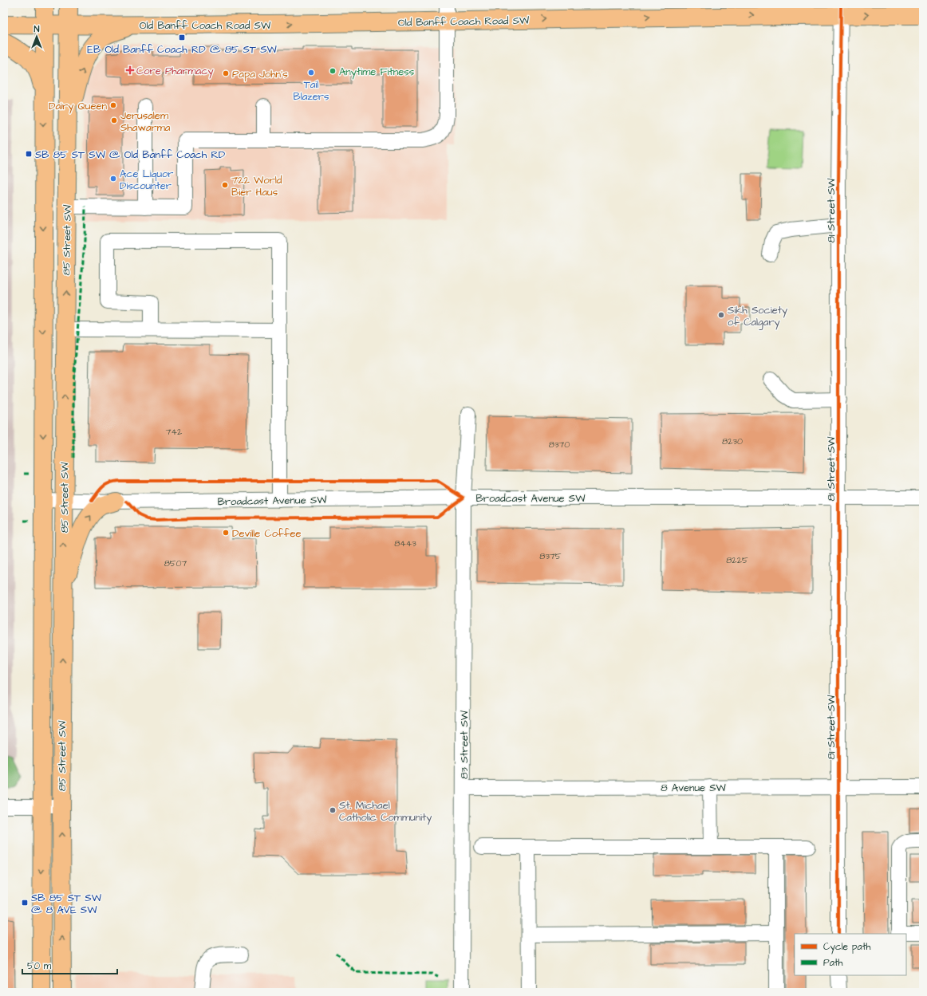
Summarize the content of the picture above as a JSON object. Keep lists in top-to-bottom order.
{
  "streets": {
    "main road": ["Old Banff Coach Road SW", "85 Street SW"],
    "street": [
      "81 Street SW",
      "Broadcast Avenue SW",
      "83 Street SW",
      "8 Avenue SW"
    ]
  },
  "crossings": [
    ["Old Banff Coach Road SW", "81 Street SW"],
    ["Old Banff Coach Road SW", "85 Street SW"],
    ["81 Street SW", "Broadcast Avenue SW"],
    ["81 Street SW", "8 Avenue SW"],
    ["85 Street SW", "Broadcast Avenue SW"],
    ["Broadcast Avenue SW", "83 Street SW"],
    ["83 Street SW", "8 Avenue SW"]
  ],
  "one_way": ["Old Banff Coach Road SW"],
  "places": {
    "transit": ["EB Old Banff Coach RD @ 85 ST SW", "SB 85 ST SW @ Old Banff Coach RD", "SB 85 ST SW @ 8 AVE SW"],
    "health": ["Core Pharmacy"],
    "other": [
      "Anytime Fitness",
      "Tail Blazers",
      "Papa John's",
      "Dairy Queen",
      "Jerusalem Shawarma",
      "Ace Liquor Discounter",
      "722 World Bier Haus",
      "Sikh Society of Calgary",
      "Deville Coffee",
      "St. Michael Catholic Community"
    ]
  },
  "house_numbers": [
    "742",
    "8230",
    "8370",
    "8443",
    "8375",
    "8225",
    "8507"
  ],
  "legend": ["Cycle path", "Path"],
  "scale_bar": "50 m",
  "north": "top"
}
